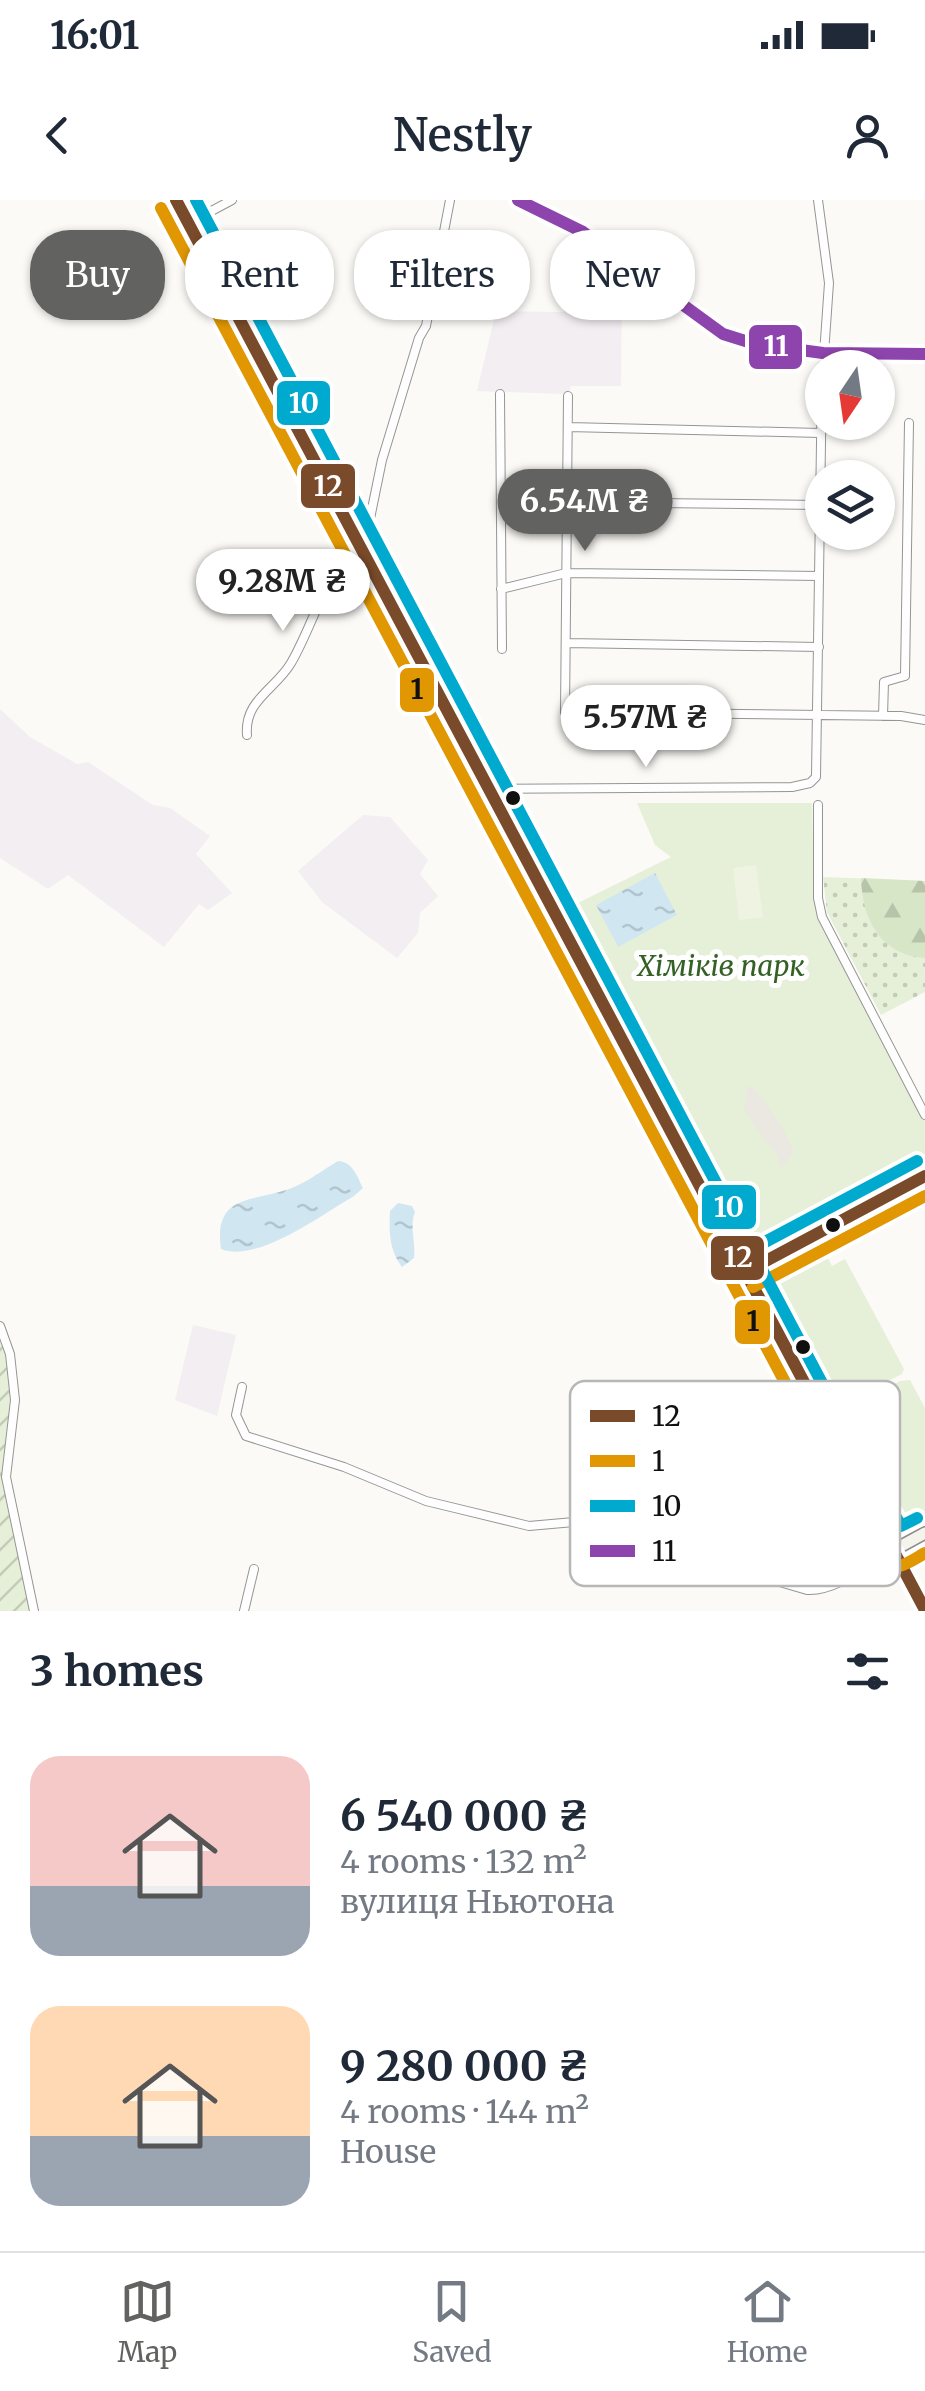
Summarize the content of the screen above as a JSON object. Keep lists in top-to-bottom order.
{
  "parks": ["Хіміків парк"],
  "lines": [
    "transit line 12",
    "transit line 10",
    "transit line 11",
    "transit line 1"
  ],
  "legend": [
    "12",
    "1",
    "10",
    "11"
  ],
  "north": "bottom",
  "page": {
    "status": "16:01",
    "header": "Nestly",
    "chip": [
      "Buy",
      "Rent",
      "Filters",
      "New"
    ],
    "price": ["6.54M ₴", "9.28M ₴", "5.57M ₴"],
    "heading": "3 homes",
    "list": [
      {
        "name": "6 540 000 ₴",
        "note": "4 rooms · 132 m² · вулиця Ньютона"
      },
      {
        "name": "9 280 000 ₴",
        "note": "4 rooms · 144 m² · House"
      }
    ],
    "tabs": ["Map", "Saved", "Home"]
  }
}
